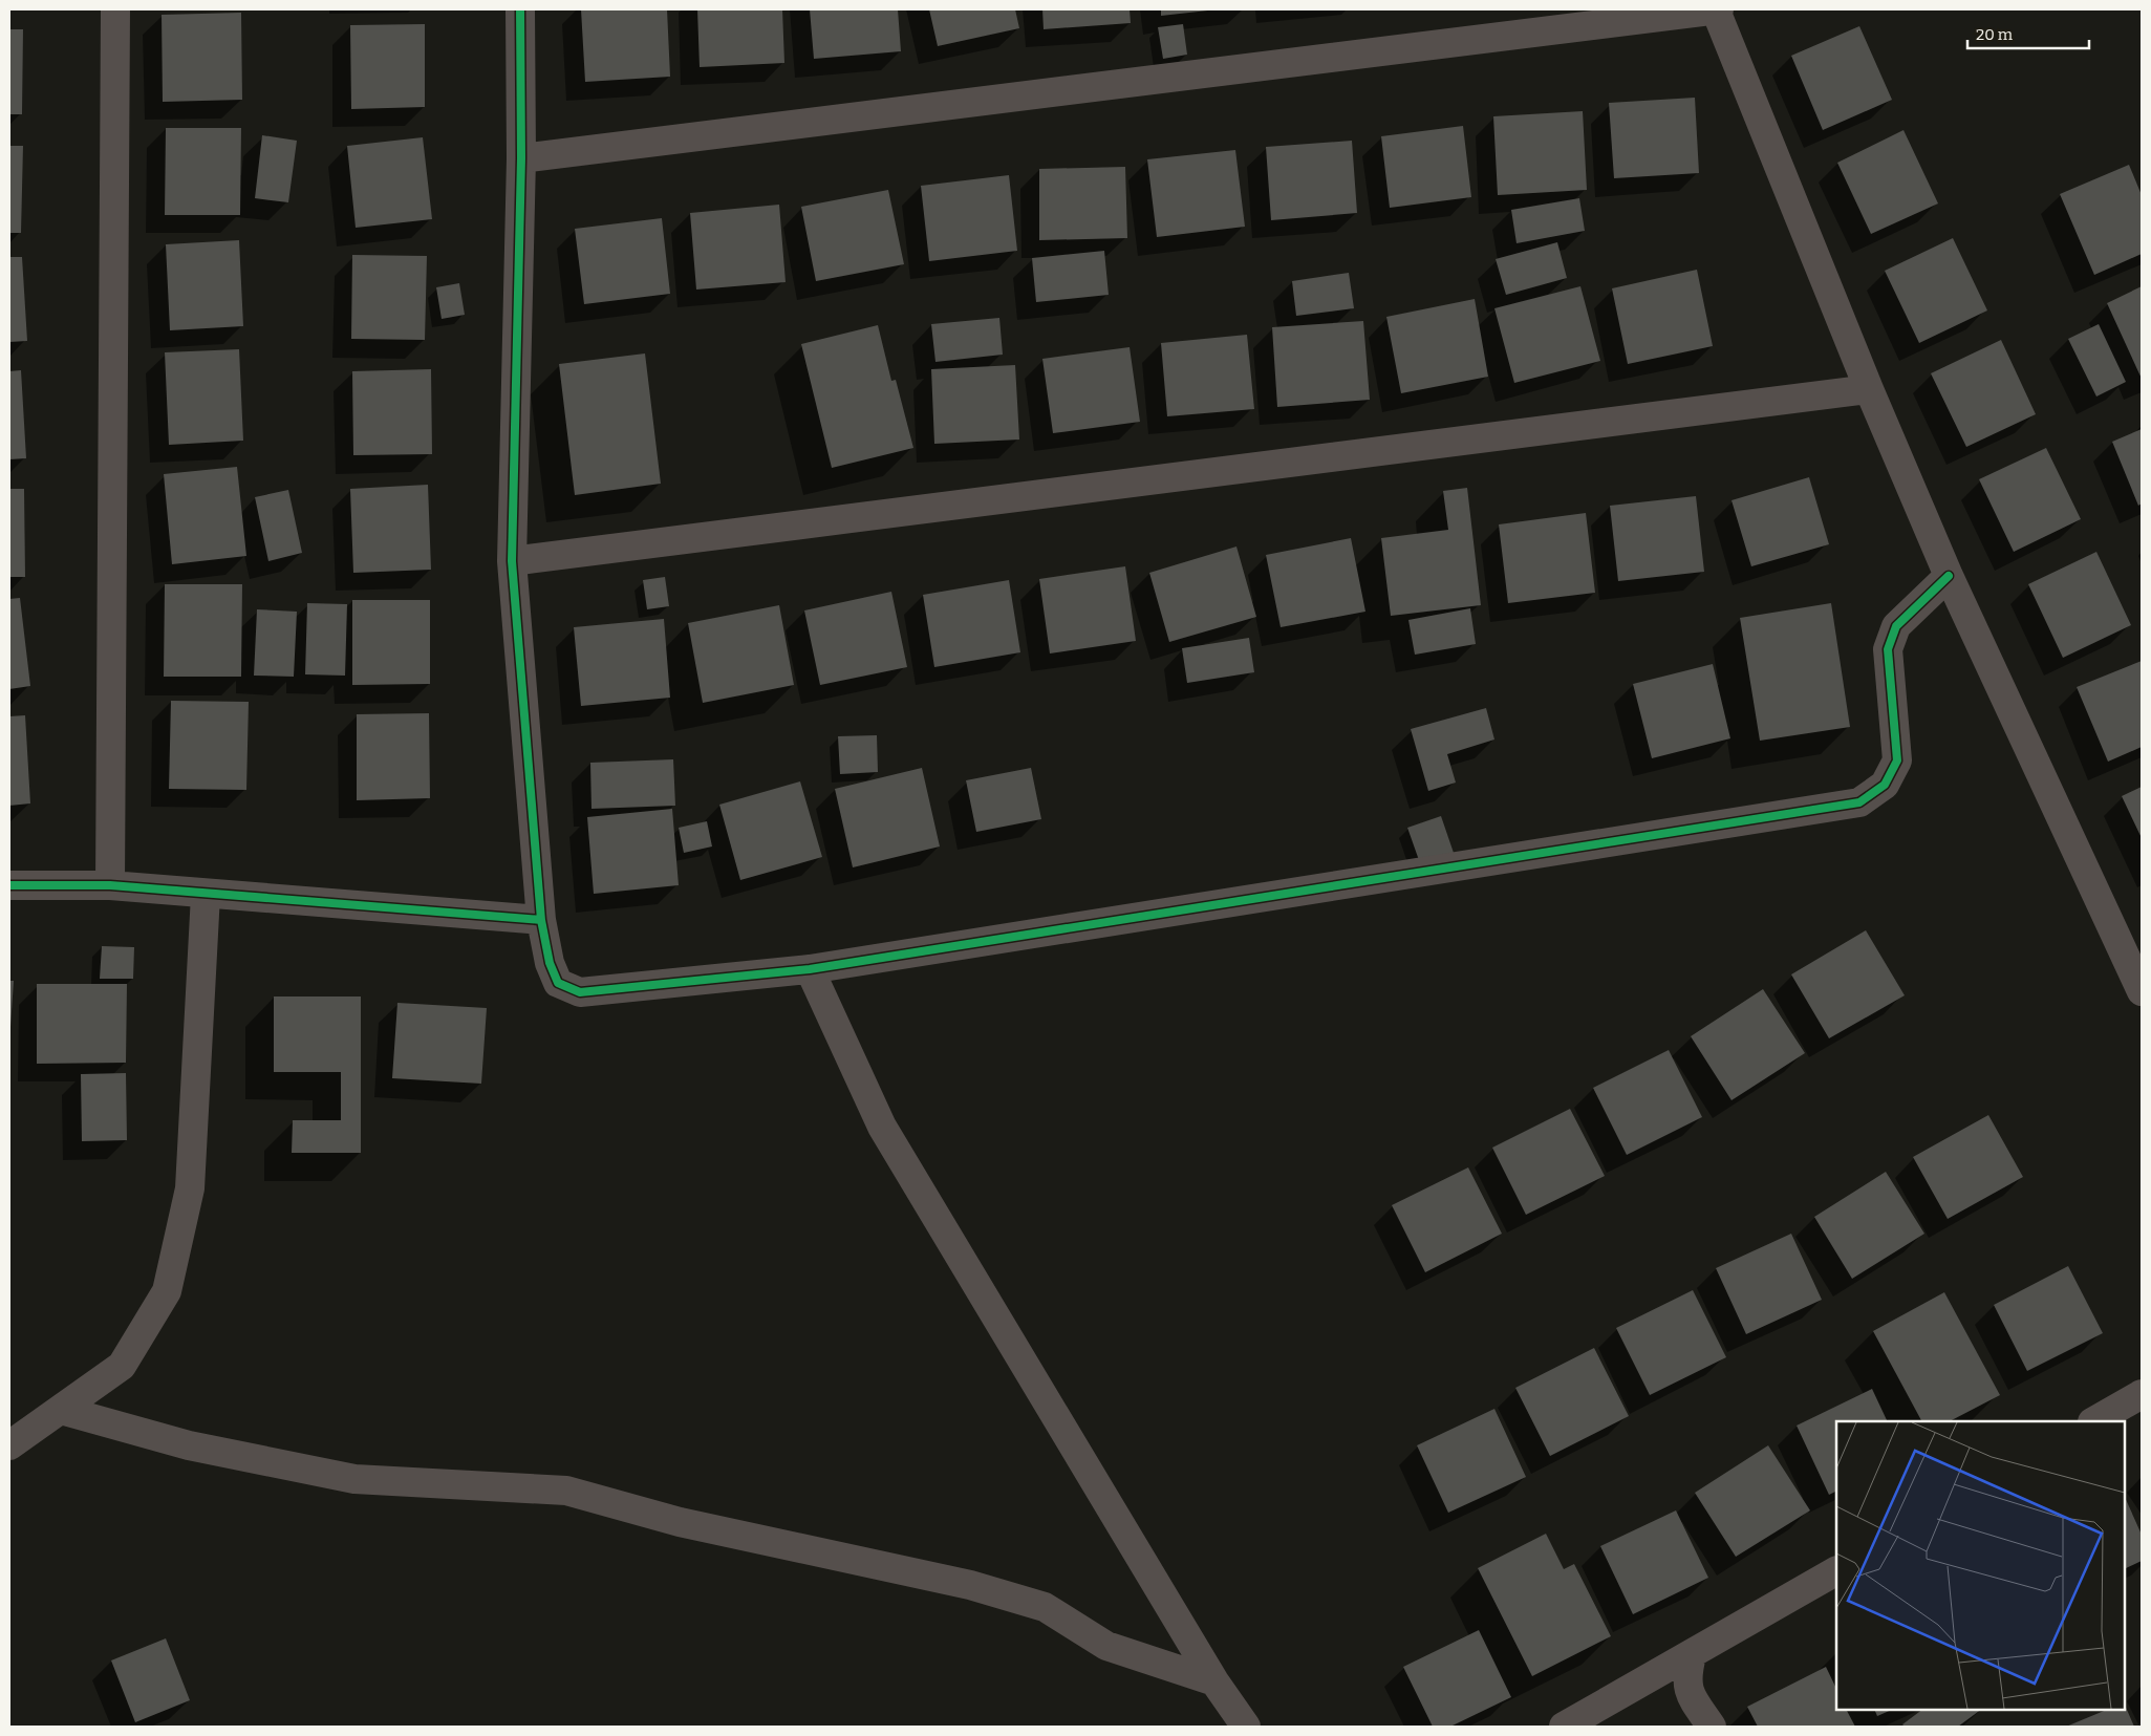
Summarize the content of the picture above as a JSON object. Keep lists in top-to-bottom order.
{
  "scale_bar": "20 m"
}
